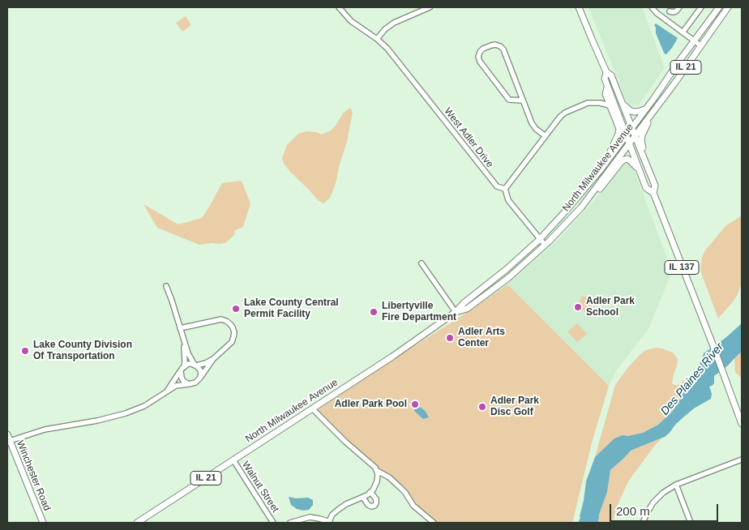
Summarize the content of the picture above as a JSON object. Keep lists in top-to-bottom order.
{
  "streets": {
    "main road": [
      "IL 21",
      "North Milwaukee Avenue",
      "IL 137",
      "Winchester Road"
    ],
    "street": ["West Adler Drive", "Walnut Street"]
  },
  "crossings": [
    ["West Adler Drive", "North Milwaukee Avenue"],
    ["North Milwaukee Avenue", "IL 137"],
    ["North Milwaukee Avenue", "Walnut Street"]
  ],
  "water": ["Des Plaines River"],
  "places": [
    "Adler Park School",
    "Lake County Central Permit Facility",
    "Libertyville Fire Department",
    "Adler Arts Center",
    "Lake County Division Of Transportation",
    "Adler Park Pool",
    "Adler Park Disc Golf"
  ],
  "scale_bar": "200 m"
}
